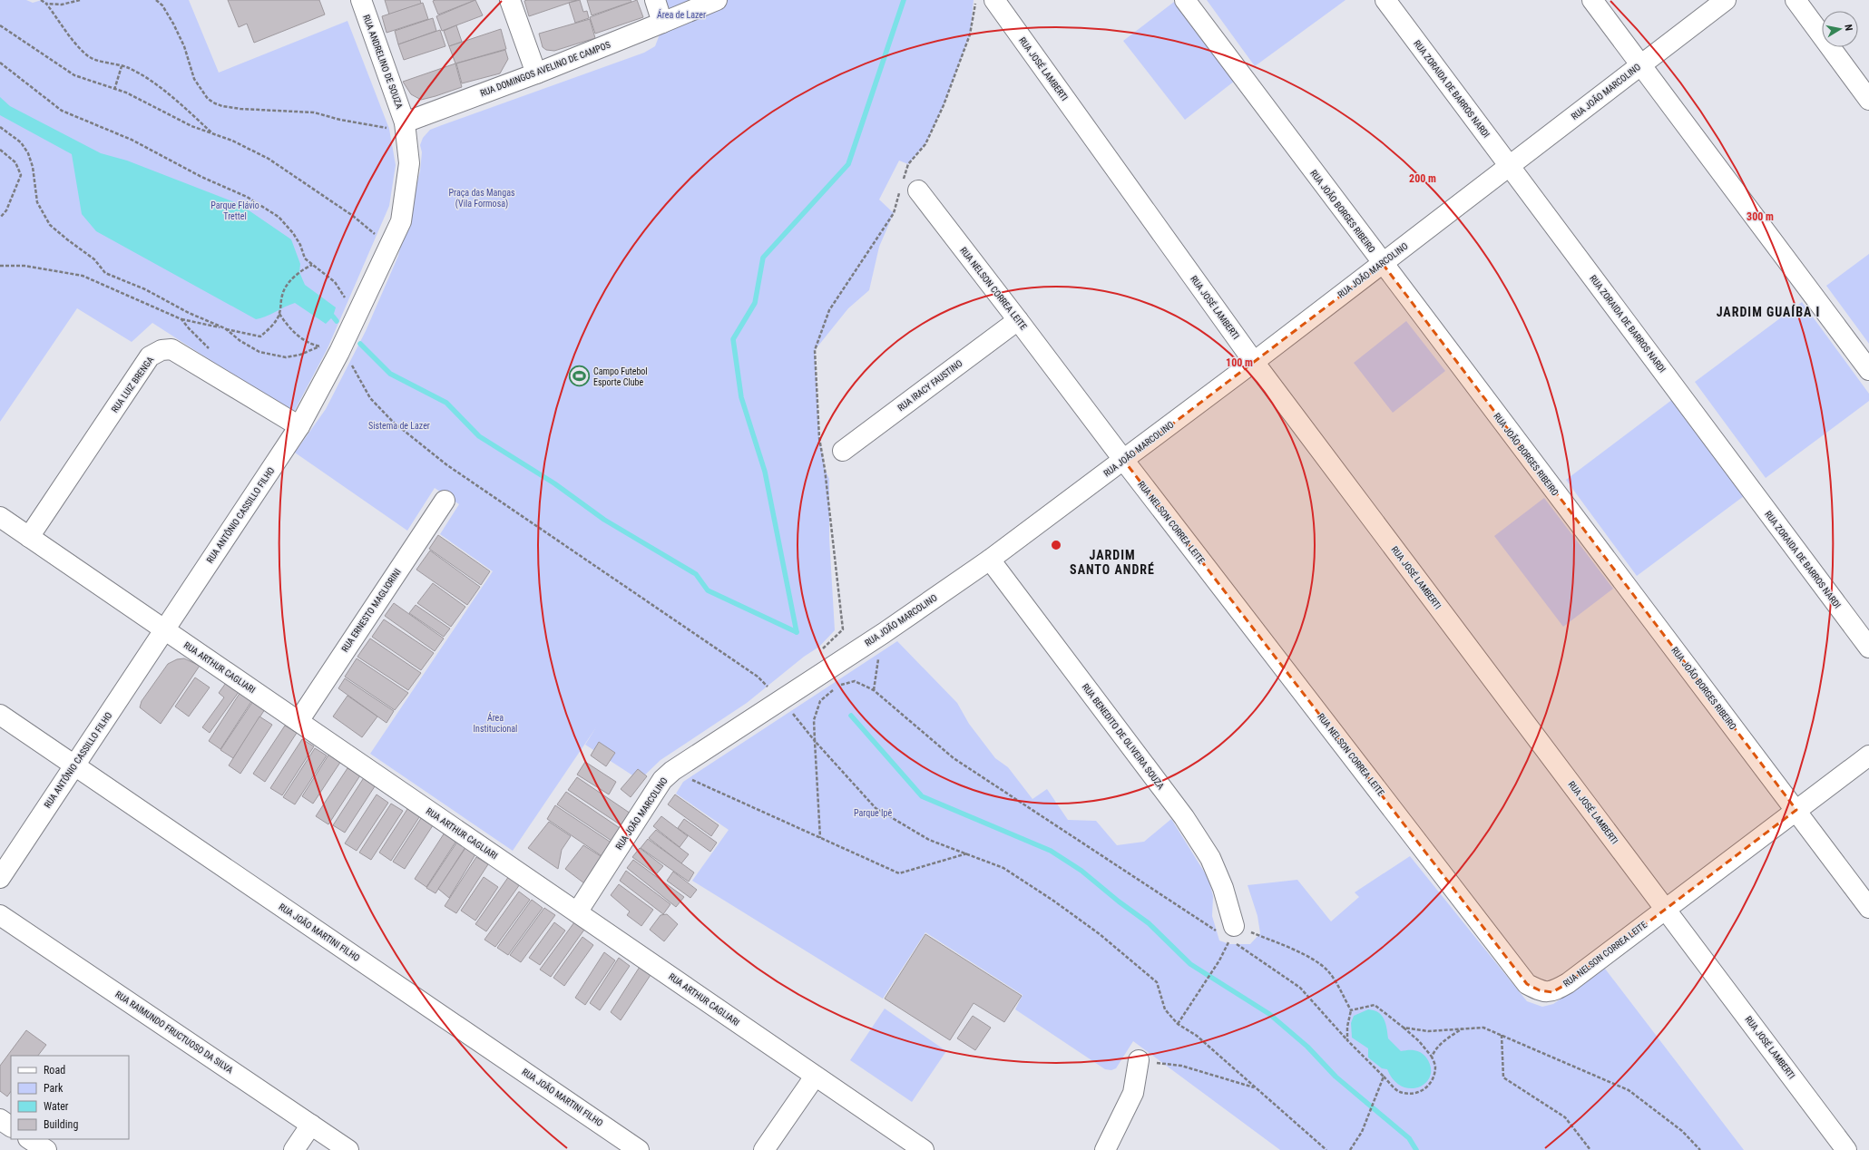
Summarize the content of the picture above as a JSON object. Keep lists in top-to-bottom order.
{
  "streets": {
    "street": [
      "RUA ANDRELINO DE SOUZA",
      "RUA DOMINGOS AVELINO DE CAMPOS",
      "RUA JOSÉ LAMBERTI",
      "RUA ZORAIDA DE BARROS NARDI",
      "RUA JOÃO MARCOLINO",
      "RUA JOÃO BORGES RIBEIRO",
      "RUA NELSON CORREA LEITE",
      "RUA LUIZ BRENGA",
      "RUA IRACY FAUSTINO",
      "RUA ANTÔNIO CASSILLO FILHO",
      "RUA ERNESTO MAGLIORINI",
      "RUA ARTHUR CAGLIARI",
      "RUA BENEDITO DE OLIVEIRA SOUZA",
      "RUA JOÃO MARTINI FILHO",
      "RUA RAIMUNDO FRUCTUOSO DA SILVA"
    ]
  },
  "crossings": [
    ["RUA ANDRELINO DE SOUZA", "RUA DOMINGOS AVELINO DE CAMPOS"],
    ["RUA ANDRELINO DE SOUZA", "RUA ANTÔNIO CASSILLO FILHO"],
    ["RUA DOMINGOS AVELINO DE CAMPOS", "RUA ANTÔNIO CASSILLO FILHO"],
    ["RUA JOSÉ LAMBERTI", "RUA JOÃO MARCOLINO"],
    ["RUA JOSÉ LAMBERTI", "RUA NELSON CORREA LEITE"],
    ["RUA ZORAIDA DE BARROS NARDI", "RUA JOÃO MARCOLINO"],
    ["RUA JOÃO MARCOLINO", "RUA JOÃO BORGES RIBEIRO"],
    ["RUA JOÃO MARCOLINO", "RUA NELSON CORREA LEITE"],
    ["RUA JOÃO MARCOLINO", "RUA ARTHUR CAGLIARI"],
    ["RUA JOÃO MARCOLINO", "RUA BENEDITO DE OLIVEIRA SOUZA"],
    ["RUA JOÃO BORGES RIBEIRO", "RUA NELSON CORREA LEITE"],
    ["RUA NELSON CORREA LEITE", "RUA IRACY FAUSTINO"],
    ["RUA LUIZ BRENGA", "RUA ANTÔNIO CASSILLO FILHO"],
    ["RUA LUIZ BRENGA", "RUA ARTHUR CAGLIARI"],
    ["RUA ANTÔNIO CASSILLO FILHO", "RUA ARTHUR CAGLIARI"],
    ["RUA ANTÔNIO CASSILLO FILHO", "RUA JOÃO MARTINI FILHO"],
    ["RUA ERNESTO MAGLIORINI", "RUA ARTHUR CAGLIARI"]
  ],
  "districts": ["JARDIM GUAÍBA I", "JARDIM SANTO ANDRÉ"],
  "parks": [
    "Área de Lazer",
    "Praça das Mangas (Vila Formosa)",
    "Parque Flávio Trettel",
    "Sistema de Lazer",
    "Área Institucional",
    "Parque Ipê"
  ],
  "places": {
    "sports": ["Campo Futebol Esporte Clube"]
  },
  "legend": [
    "Road",
    "Park",
    "Water",
    "Building"
  ],
  "north": "right",
  "rings": ["200 m", "300 m", "100 m"]
}
